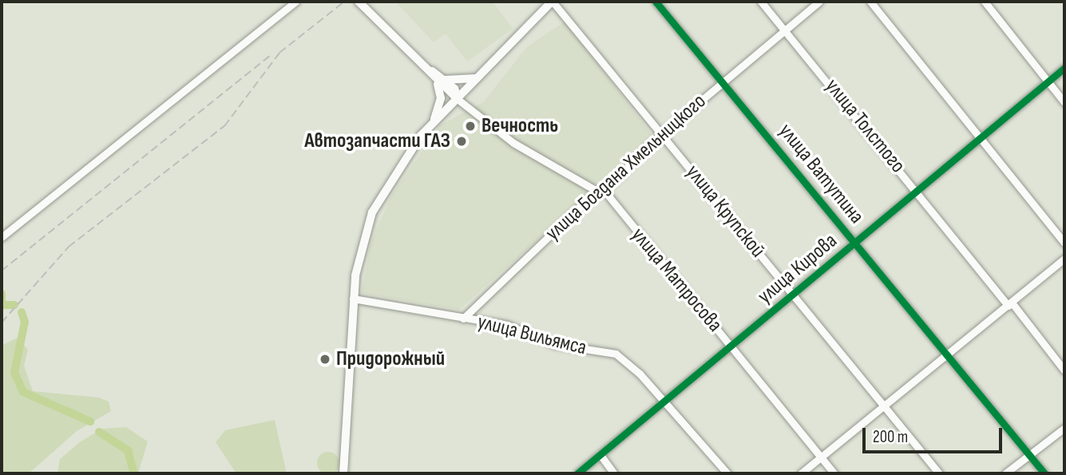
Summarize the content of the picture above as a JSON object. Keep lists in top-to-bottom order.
{
  "streets": {
    "street": [
      "улица Толстого",
      "улица Богдана Хмельницкого",
      "улица Ватутина",
      "улица Крупской",
      "улица Кирова",
      "улица Матросова",
      "улица Вильямса"
    ]
  },
  "crossings": [
    ["улица Толстого", "улица Богдана Хмельницкого"],
    ["улица Толстого", "улица Кирова"],
    ["улица Богдана Хмельницкого", "улица Ватутина"],
    ["улица Богдана Хмельницкого", "улица Крупской"],
    ["улица Богдана Хмельницкого", "улица Матросова"],
    ["улица Богдана Хмельницкого", "улица Вильямса"],
    ["улица Ватутина", "улица Кирова"],
    ["улица Крупской", "улица Кирова"],
    ["улица Кирова", "улица Матросова"],
    ["улица Кирова", "улица Вильямса"]
  ],
  "places": ["Вечность", "Автозапчасти ГАЗ", "Придорожный"],
  "scale_bar": "200 m"
}
